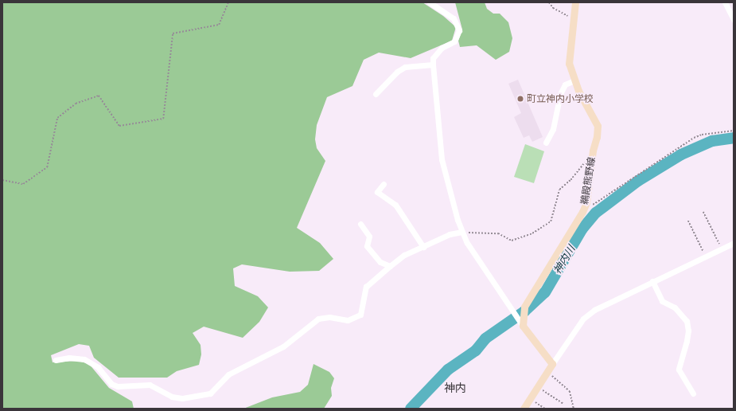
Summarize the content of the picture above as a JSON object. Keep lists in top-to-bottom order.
{
  "streets": {
    "main road": ["鵜殿熊野線"]
  },
  "districts": ["神内"],
  "water": ["神内川"],
  "places": ["町立神内小学校"]
}
